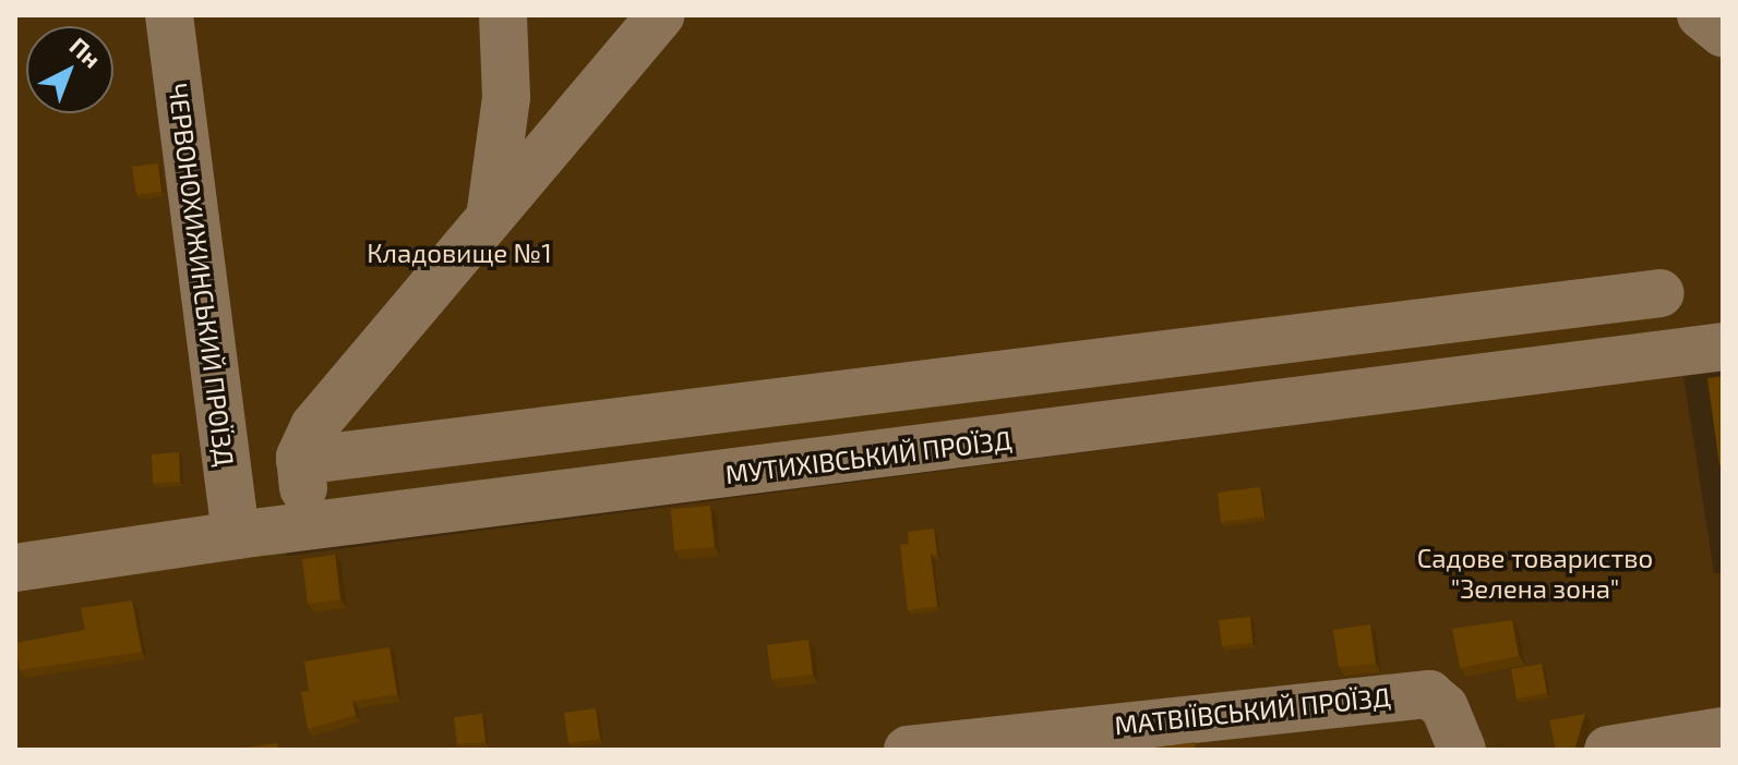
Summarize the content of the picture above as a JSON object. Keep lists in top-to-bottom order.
{
  "streets": {
    "lane": ["ЧЕРВОНОХИЖИНСЬКИЙ ПРОЇЗД", "МУТИХІВСЬКИЙ ПРОЇЗД", "МАТВІЇВСЬКИЙ ПРОЇЗД"]
  },
  "crossings": [
    ["ЧЕРВОНОХИЖИНСЬКИЙ ПРОЇЗД", "МУТИХІВСЬКИЙ ПРОЇЗД"]
  ],
  "parks": ["Кладовище №1", "Садове товариство \"Зелена зона\""],
  "north": "top right"
}
